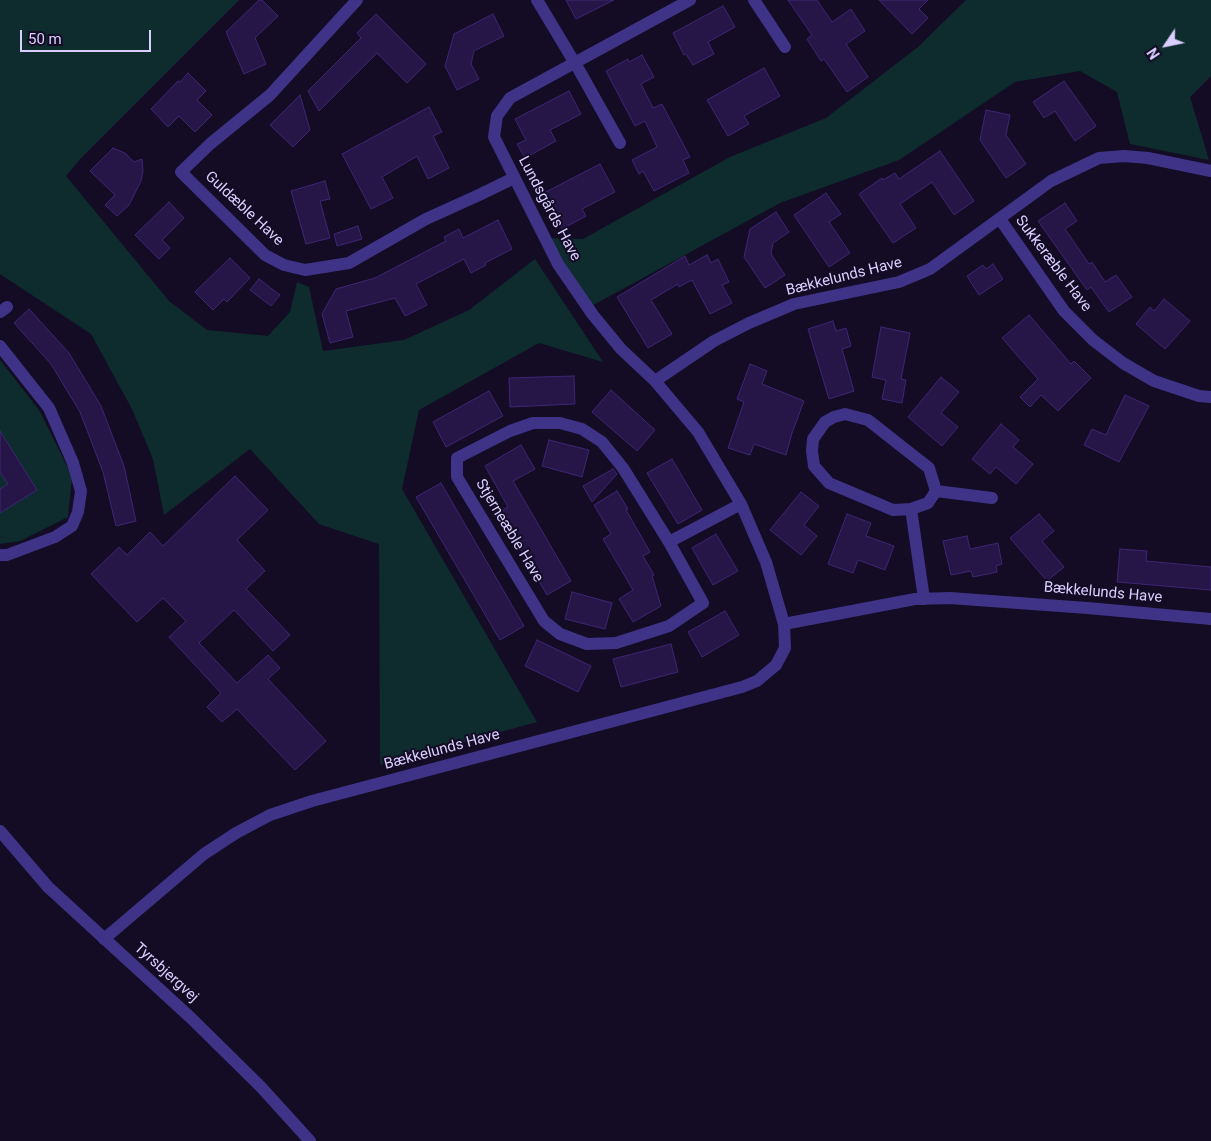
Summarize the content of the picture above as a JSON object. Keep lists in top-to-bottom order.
{
  "streets": {
    "street": [
      "Guldæble Have",
      "Lundsgårds Have",
      "Sukkeræble Have",
      "Bækkelunds Have",
      "Stjerneæble Have",
      "Tyrsbjergvej"
    ]
  },
  "crossings": [
    ["Guldæble Have", "Lundsgårds Have"],
    ["Lundsgårds Have", "Bækkelunds Have"],
    ["Sukkeræble Have", "Bækkelunds Have"],
    ["Bækkelunds Have", "Tyrsbjergvej"]
  ],
  "scale_bar": "50 m",
  "north": "bottom left"
}
